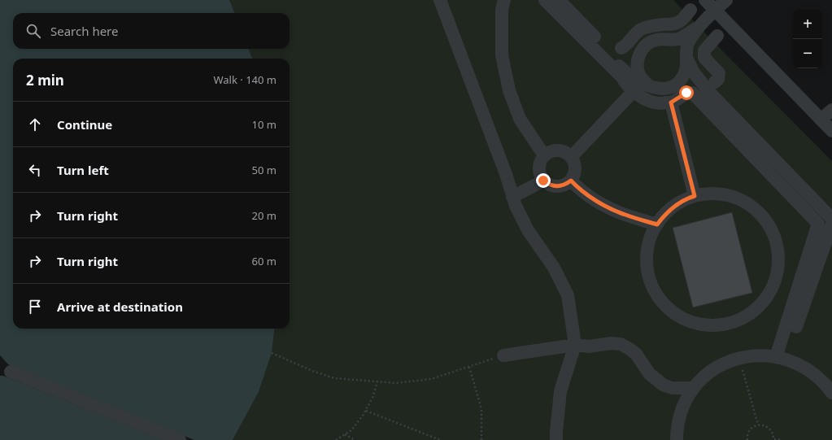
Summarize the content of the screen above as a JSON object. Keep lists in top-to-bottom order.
{
  "page": {
    "map_buttons": ["+", "−"],
    "search": "Search here",
    "heading": ["2 min", "Walk · 140 m"],
    "list": [
      ["Continue", "10 m"],
      ["Turn left", "50 m"],
      ["Turn right", "20 m"],
      ["Turn right", "60 m"],
      "Arrive at destination"
    ]
  }
}
